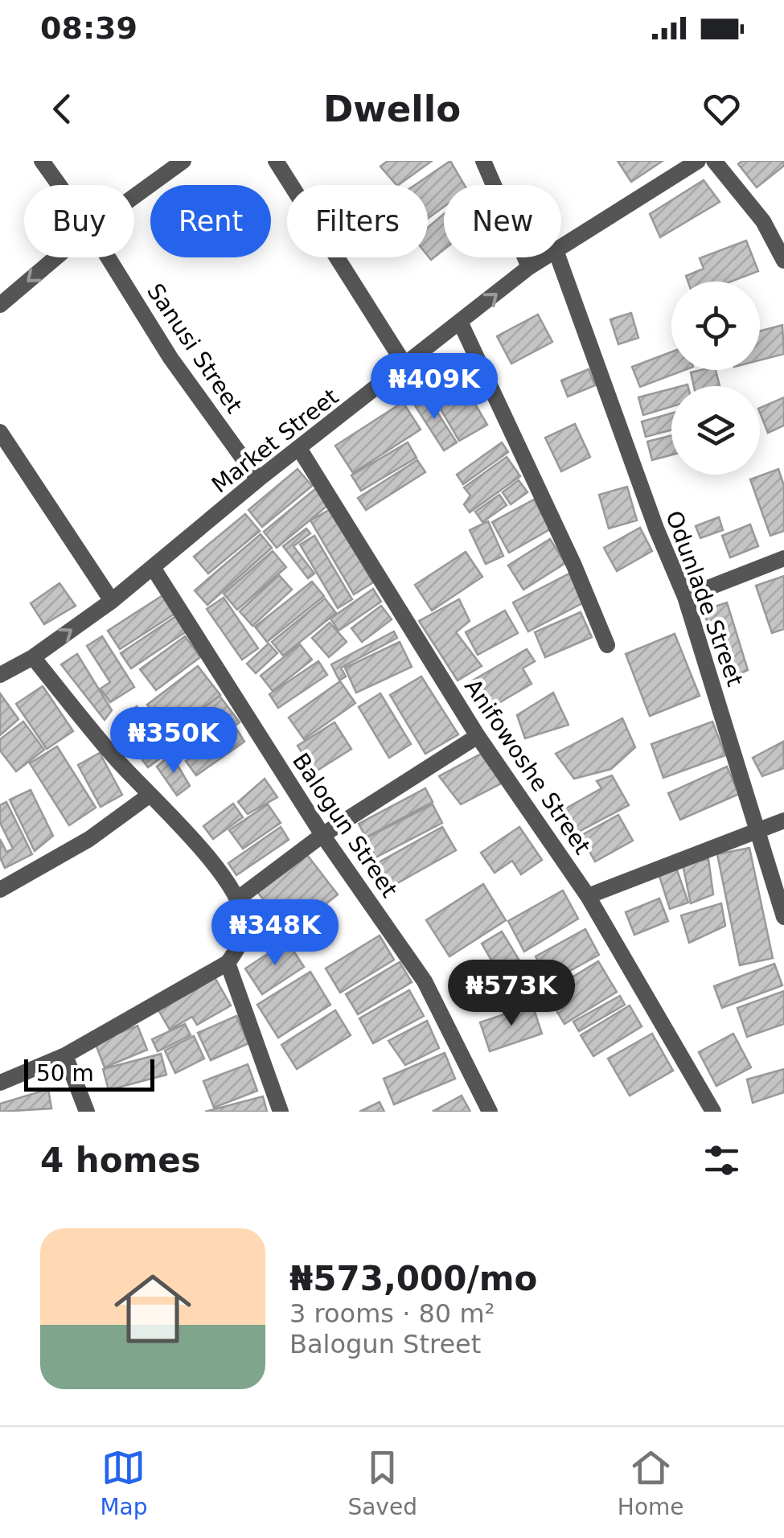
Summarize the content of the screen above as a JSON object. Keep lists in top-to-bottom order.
{
  "streets": {
    "street": [
      "Sanusi Street",
      "Market Street",
      "Odunlade Street",
      "Anifowoshe Street",
      "Balogun Street"
    ]
  },
  "crossings": [
    ["Sanusi Street", "Market Street"],
    ["Market Street", "Anifowoshe Street"],
    ["Market Street", "Balogun Street"]
  ],
  "scale_bar": "50 m",
  "page": {
    "status": "08:39",
    "header": "Dwello",
    "chip": [
      "Buy",
      "Rent",
      "Filters",
      "New"
    ],
    "price": [
      "₦409K",
      "₦350K",
      "₦348K",
      "₦573K"
    ],
    "scale": "50 m",
    "heading": "4 homes",
    "list": [
      {
        "name": "₦573,000/mo",
        "note": "3 rooms · 80 m² · Balogun Street"
      }
    ],
    "tabs": ["Map", "Saved", "Home"]
  }
}
